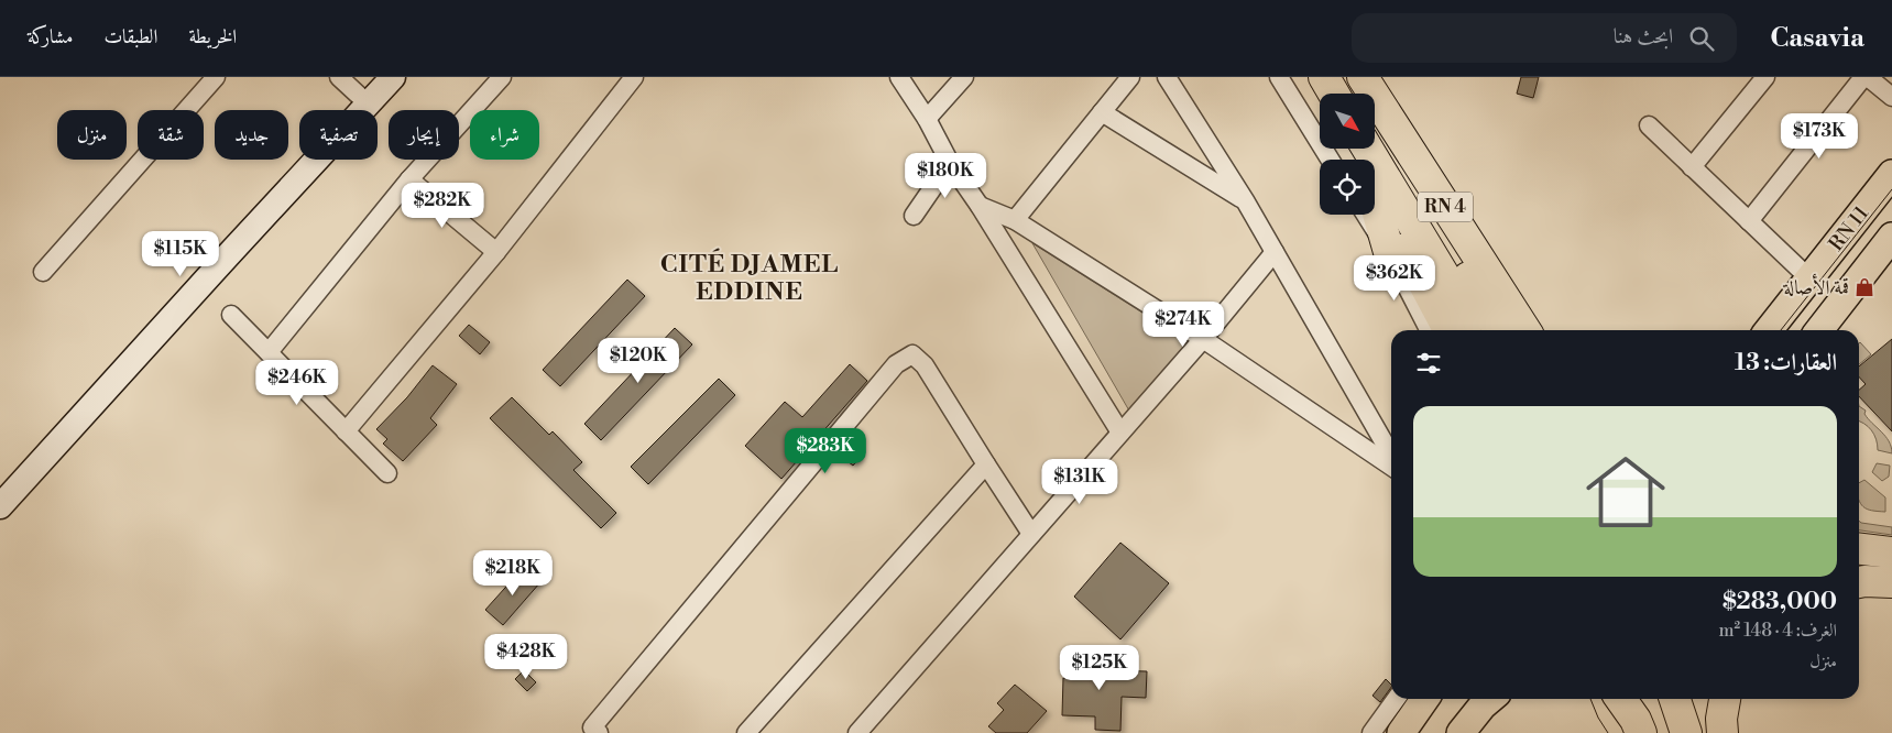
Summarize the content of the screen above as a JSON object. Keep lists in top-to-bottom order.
{
  "streets": {
    "highway": ["RN 4"],
    "main road": ["RN 11"]
  },
  "districts": ["CITÉ DJAMEL EDDINE"],
  "places": {
    "shop": ["قمة الأصالة"]
  },
  "north": "bottom right",
  "page": {
    "header": "Casavia",
    "search": "ابحث هنا",
    "nav": ["الخريطة", "الطبقات", "مشاركة"],
    "chip": [
      "شراء",
      "إيجار",
      "تصفية",
      "جديد",
      "شقة",
      "منزل"
    ],
    "price": [
      "$173K",
      "$180K",
      "$282K",
      "$115K",
      "$362K",
      "$274K",
      "$120K",
      "$246K",
      "$283K",
      "$131K",
      "$218K",
      "$428K",
      "$125K"
    ],
    "heading": "العقارات: 13",
    "list": [
      {
        "name": "$283,000",
        "note": "الغرف: 4 · 148 m² · منزل"
      }
    ]
  }
}
